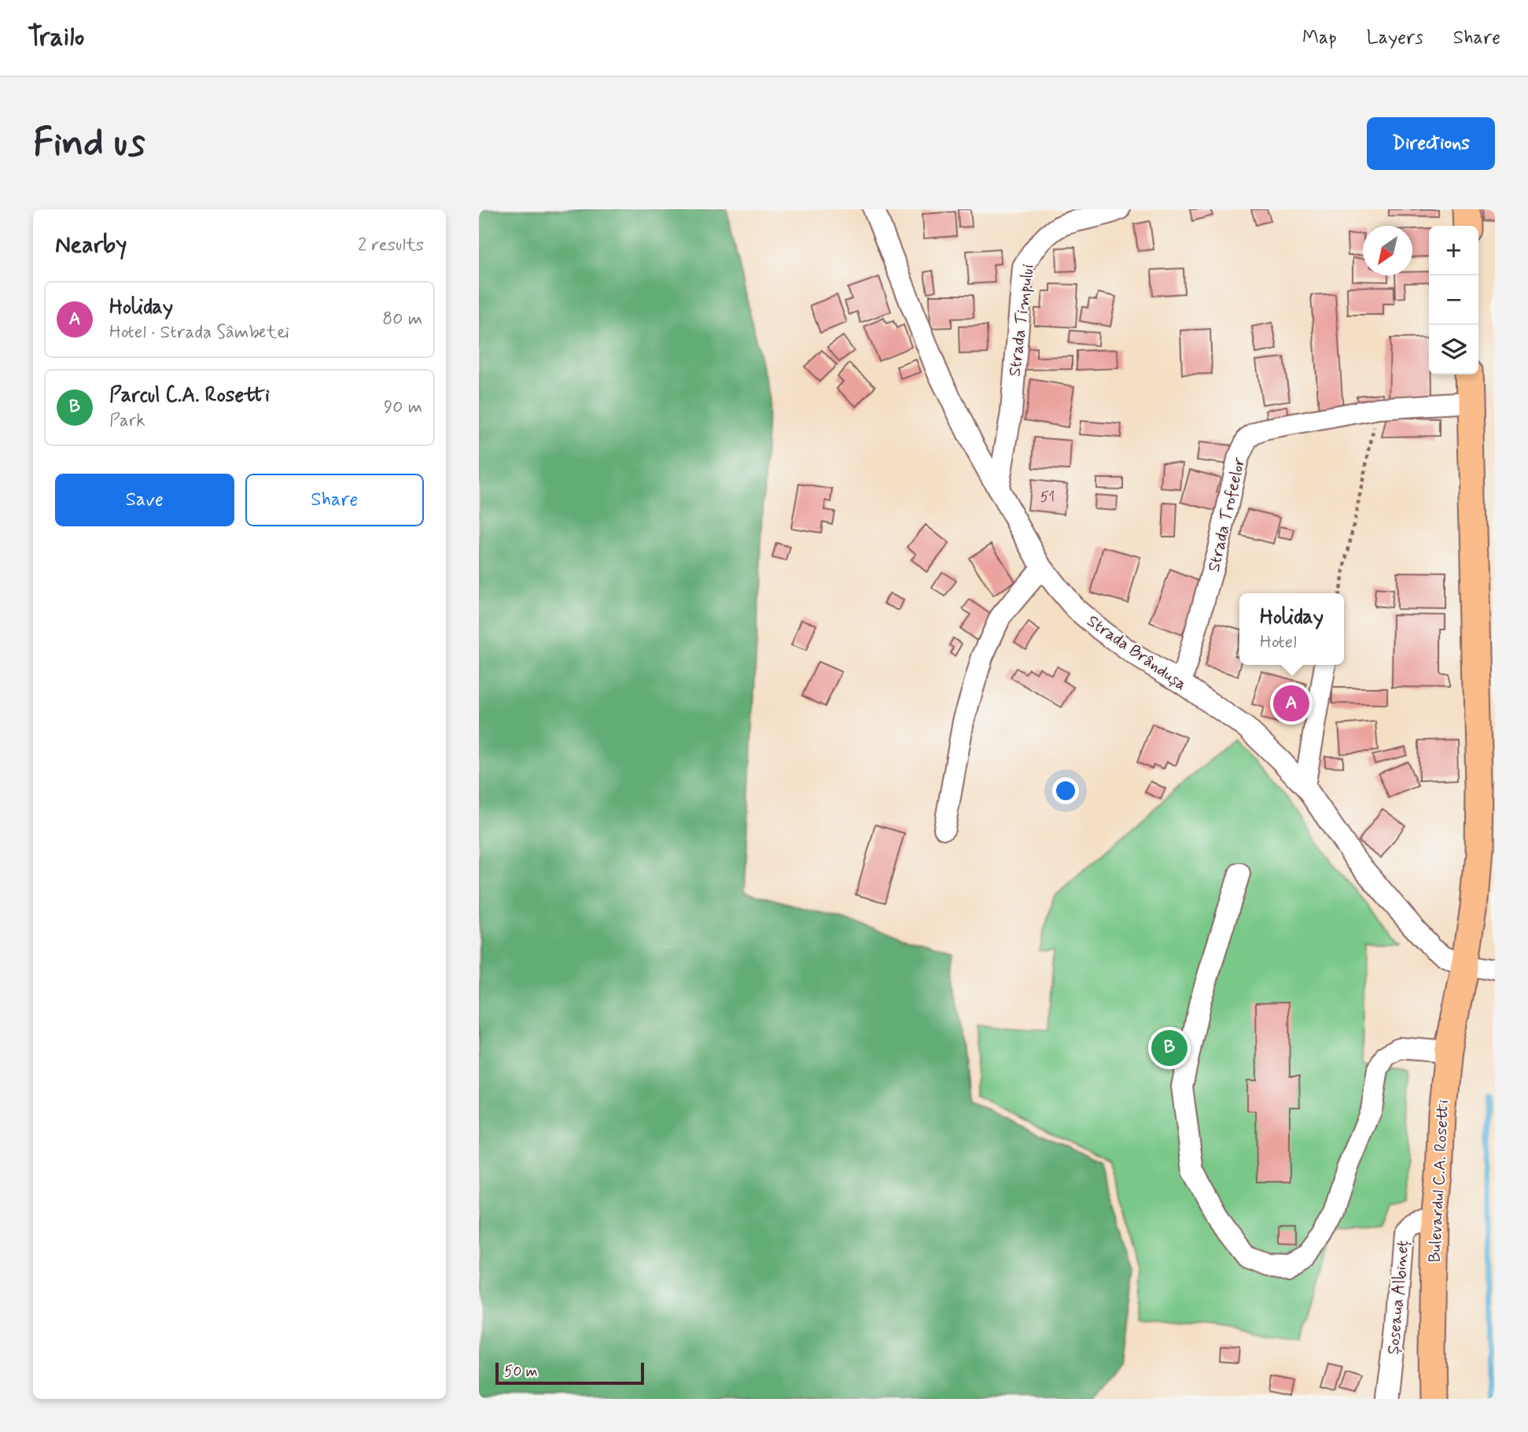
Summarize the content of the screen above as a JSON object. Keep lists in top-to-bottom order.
{
  "streets": {
    "main road": ["Bulevardul C.A. Rosetti"],
    "street": [
      "Strada Timpului",
      "Strada Trofeelor",
      "Strada Brândușa",
      "Șoseaua Albineț"
    ]
  },
  "crossings": [
    ["Strada Timpului", "Strada Brândușa"],
    ["Strada Trofeelor", "Strada Brândușa"],
    ["Strada Trofeelor", "Bulevardul C.A. Rosetti"],
    ["Strada Brândușa", "Bulevardul C.A. Rosetti"],
    ["Bulevardul C.A. Rosetti", "Șoseaua Albineț"]
  ],
  "house_numbers": ["51"],
  "scale_bar": "50 m",
  "north": "bottom left",
  "page": {
    "header": "Trailo",
    "nav": ["Map", "Layers", "Share"],
    "buttons": [
      "Directions",
      ["Save", "Share"]
    ],
    "title": "Find us",
    "heading": ["Nearby", "2 results"],
    "map_buttons": ["+", "−"],
    "list": [
      {
        "mark": "A",
        "name": "Holiday",
        "note": "Hotel · Strada Sâmbetei",
        "value": "80 m"
      },
      {
        "mark": "B",
        "name": "Parcul C.A. Rosetti",
        "note": "Park",
        "value": "90 m"
      }
    ],
    "popup": ["Holiday", "Hotel"],
    "pins": ["A", "B"],
    "scale": "50 m"
  }
}
